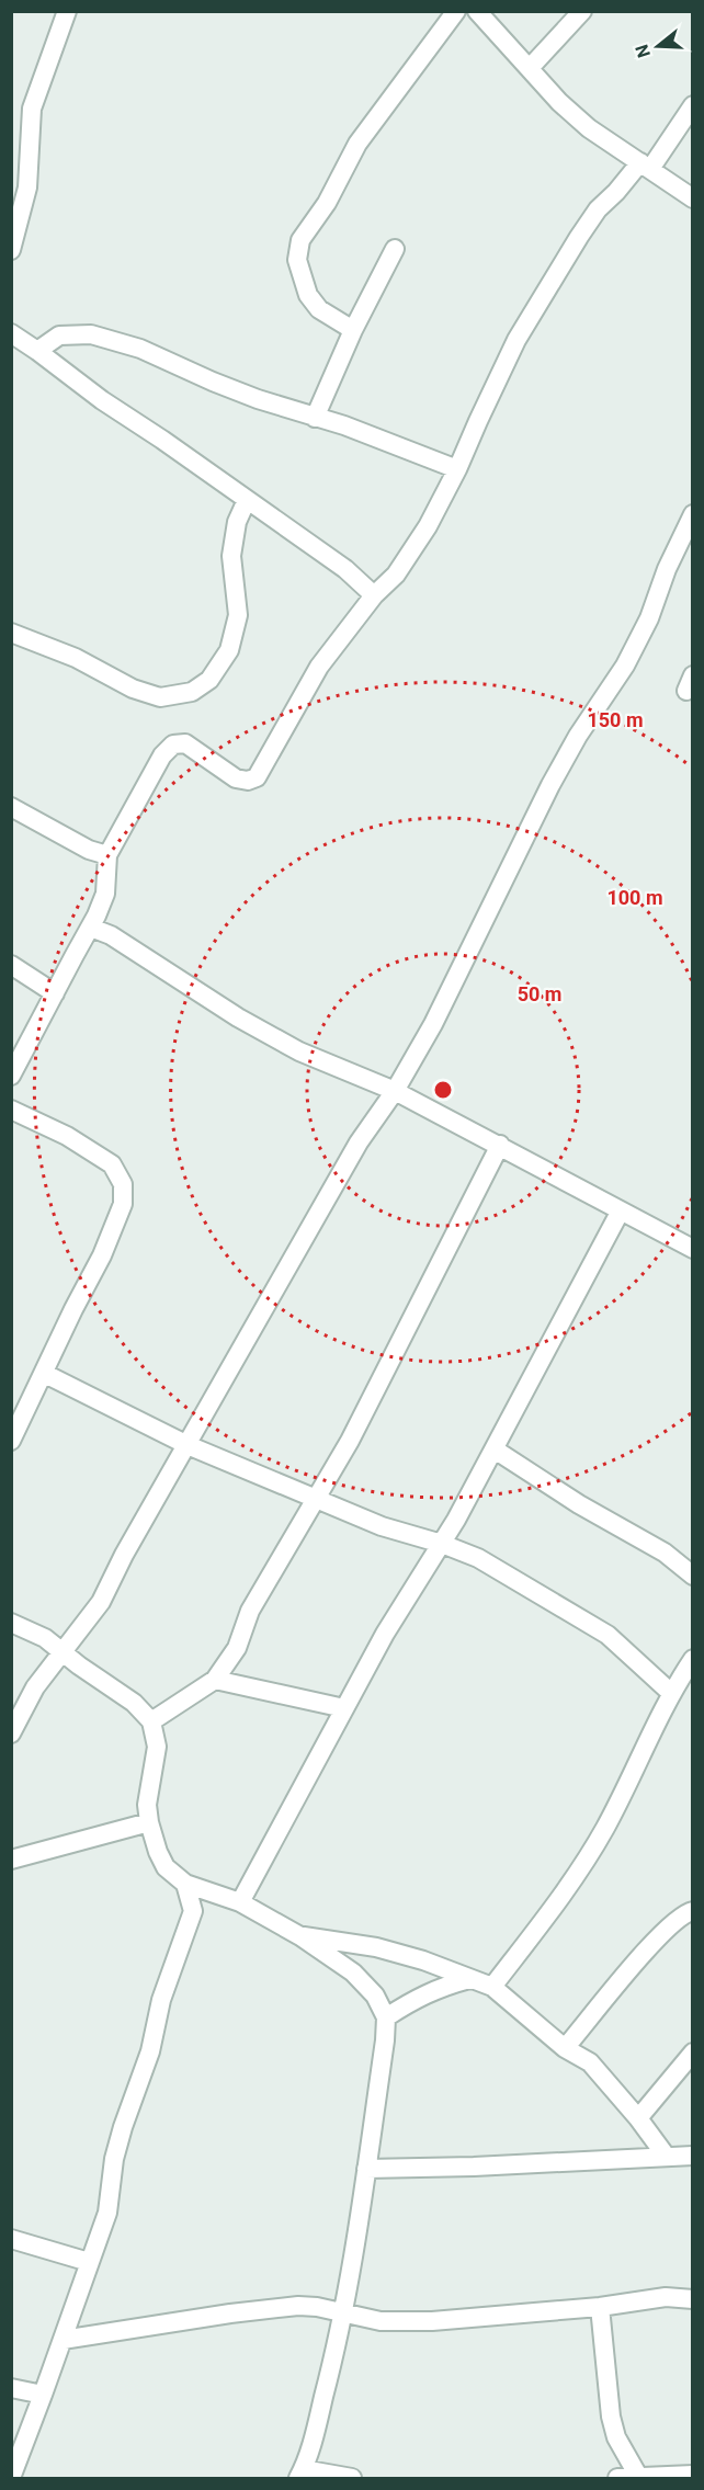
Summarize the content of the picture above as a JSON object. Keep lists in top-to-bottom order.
{
  "north": "left",
  "rings": ["150 m", "100 m", "50 m"]
}
